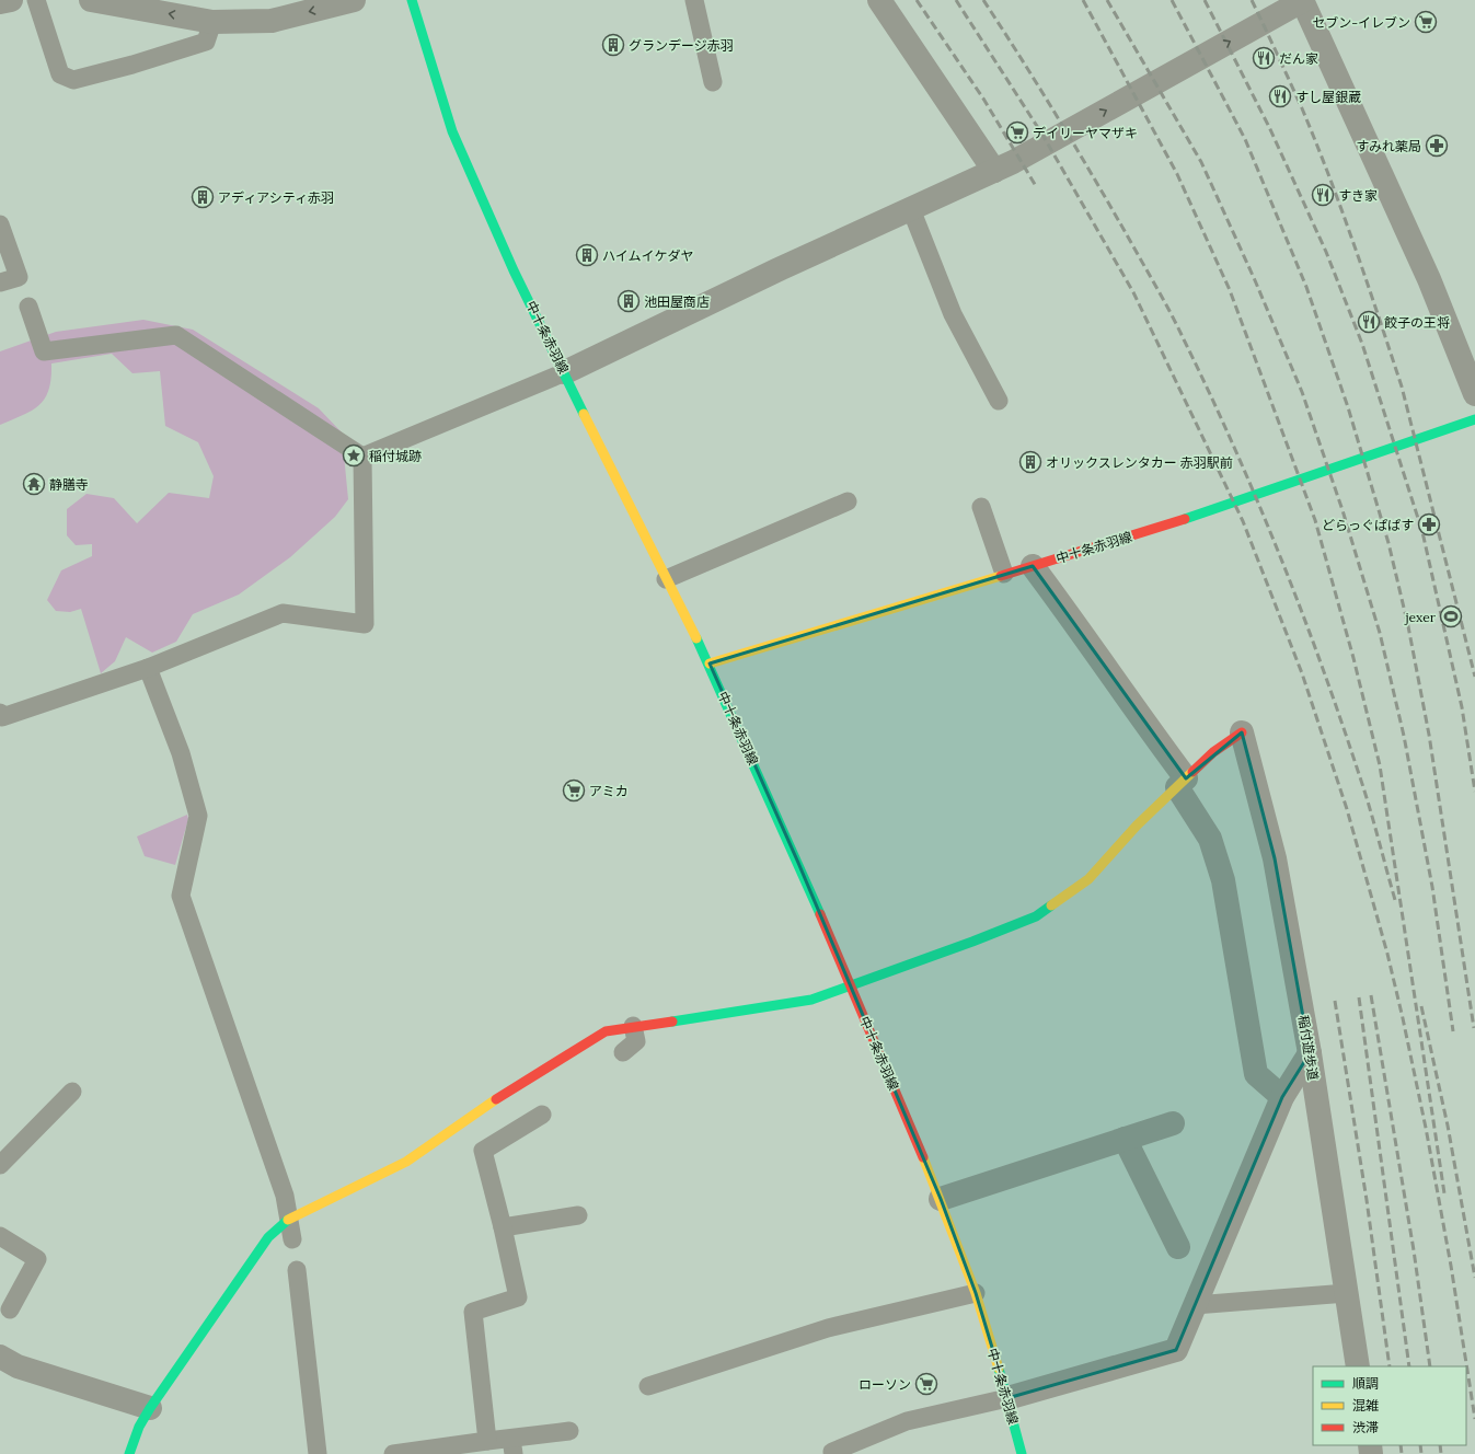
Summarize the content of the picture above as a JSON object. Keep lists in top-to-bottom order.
{
  "streets": {
    "main road": ["中十条赤羽線"],
    "street": ["稲付遊歩道"]
  },
  "places": {
    "supermarket": [
      "セブン-イレブン",
      "デイリーヤマザキ",
      "アミカ",
      "ローソン"
    ],
    "building": [
      "グランデージ赤羽",
      "アディアシティ赤羽",
      "ハイムイケダヤ",
      "池田屋商店",
      "オリックスレンタカー 赤羽駅前"
    ],
    "restaurant": [
      "だん家",
      "すし屋銀蔵",
      "すき家",
      "餃子の王将"
    ],
    "pharmacy": ["すみれ薬局", "どらっぐぱぱす"],
    "place": ["稲付城跡"],
    "temple": ["静膳寺"],
    "sports": ["jexer"]
  },
  "legend": ["順調", "混雑", "渋滞"]
}
